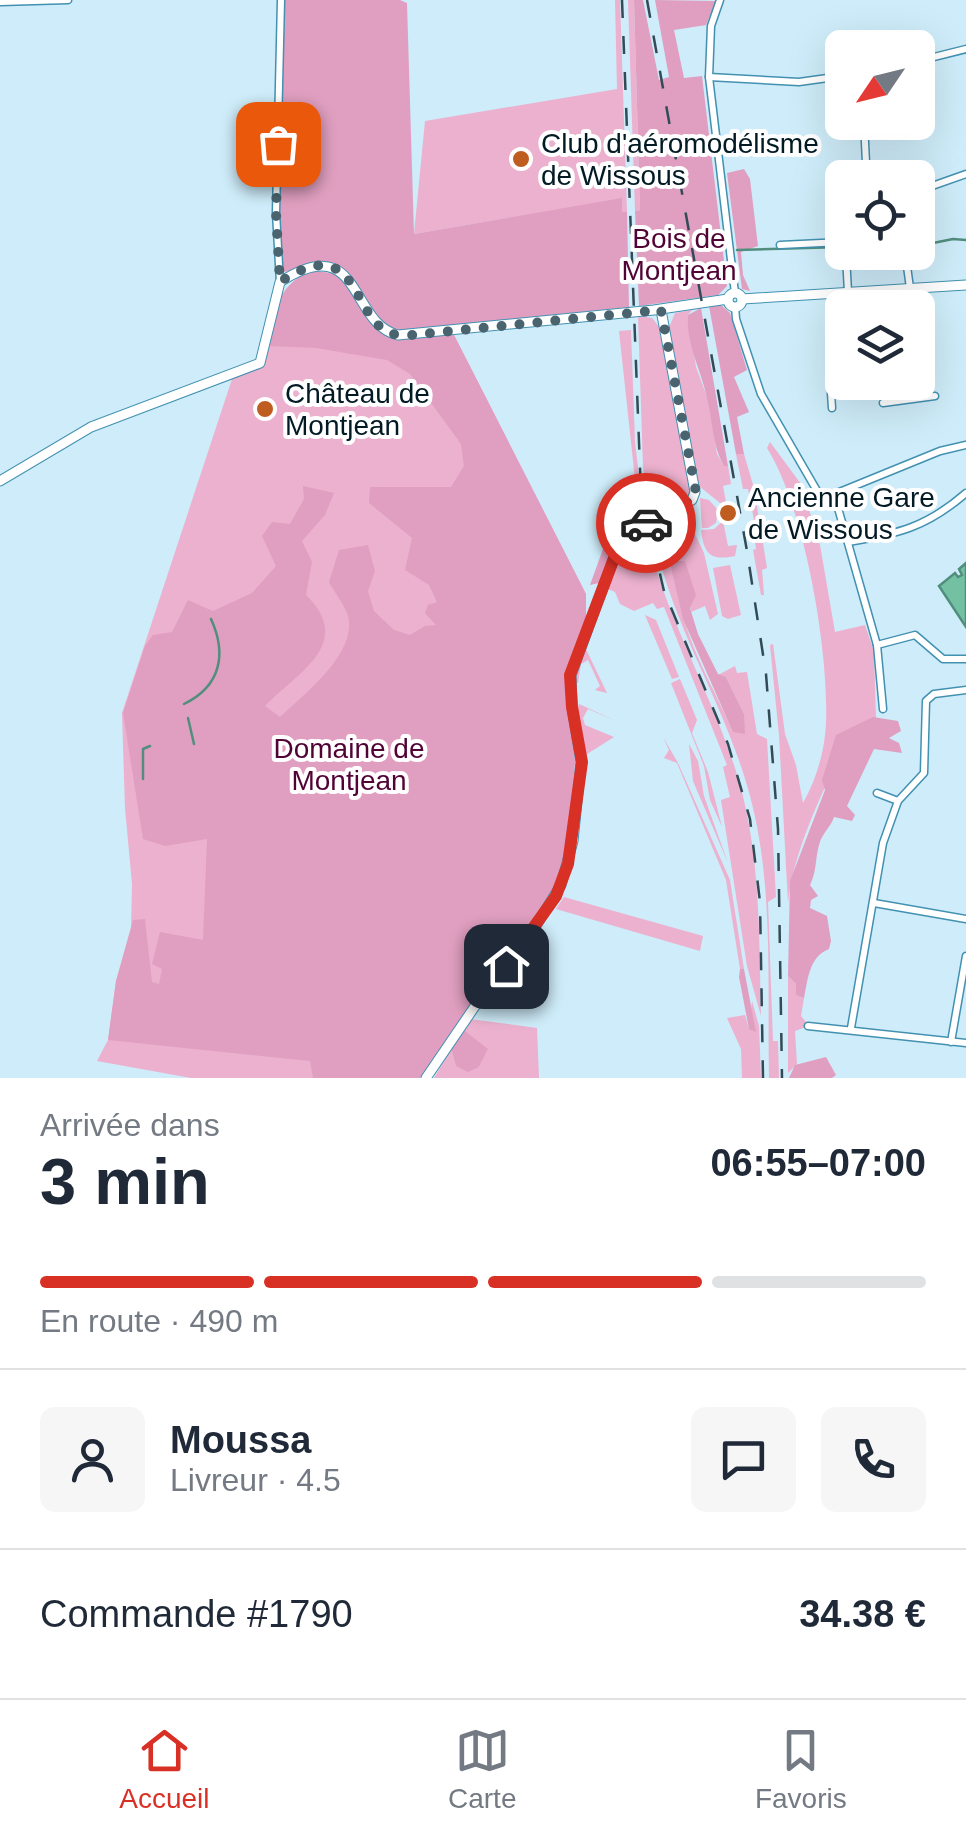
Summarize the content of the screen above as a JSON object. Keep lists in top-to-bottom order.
{
  "parks": ["Bois de Montjean", "Domaine de Montjean"],
  "places": ["Club d'aéromodélisme de Wissous", "Château de Montjean", "Ancienne Gare de Wissous"],
  "north": "bottom left",
  "page": {
    "heading": ["3 min", "Arrivée dans", "06:55–07:00"],
    "panel": [
      "Moussa",
      "Livreur · 4.5",
      "Commande #1790",
      "34.38 €"
    ],
    "bar": "En route · 490 m",
    "tabs": ["Accueil", "Carte", "Favoris"]
  }
}
